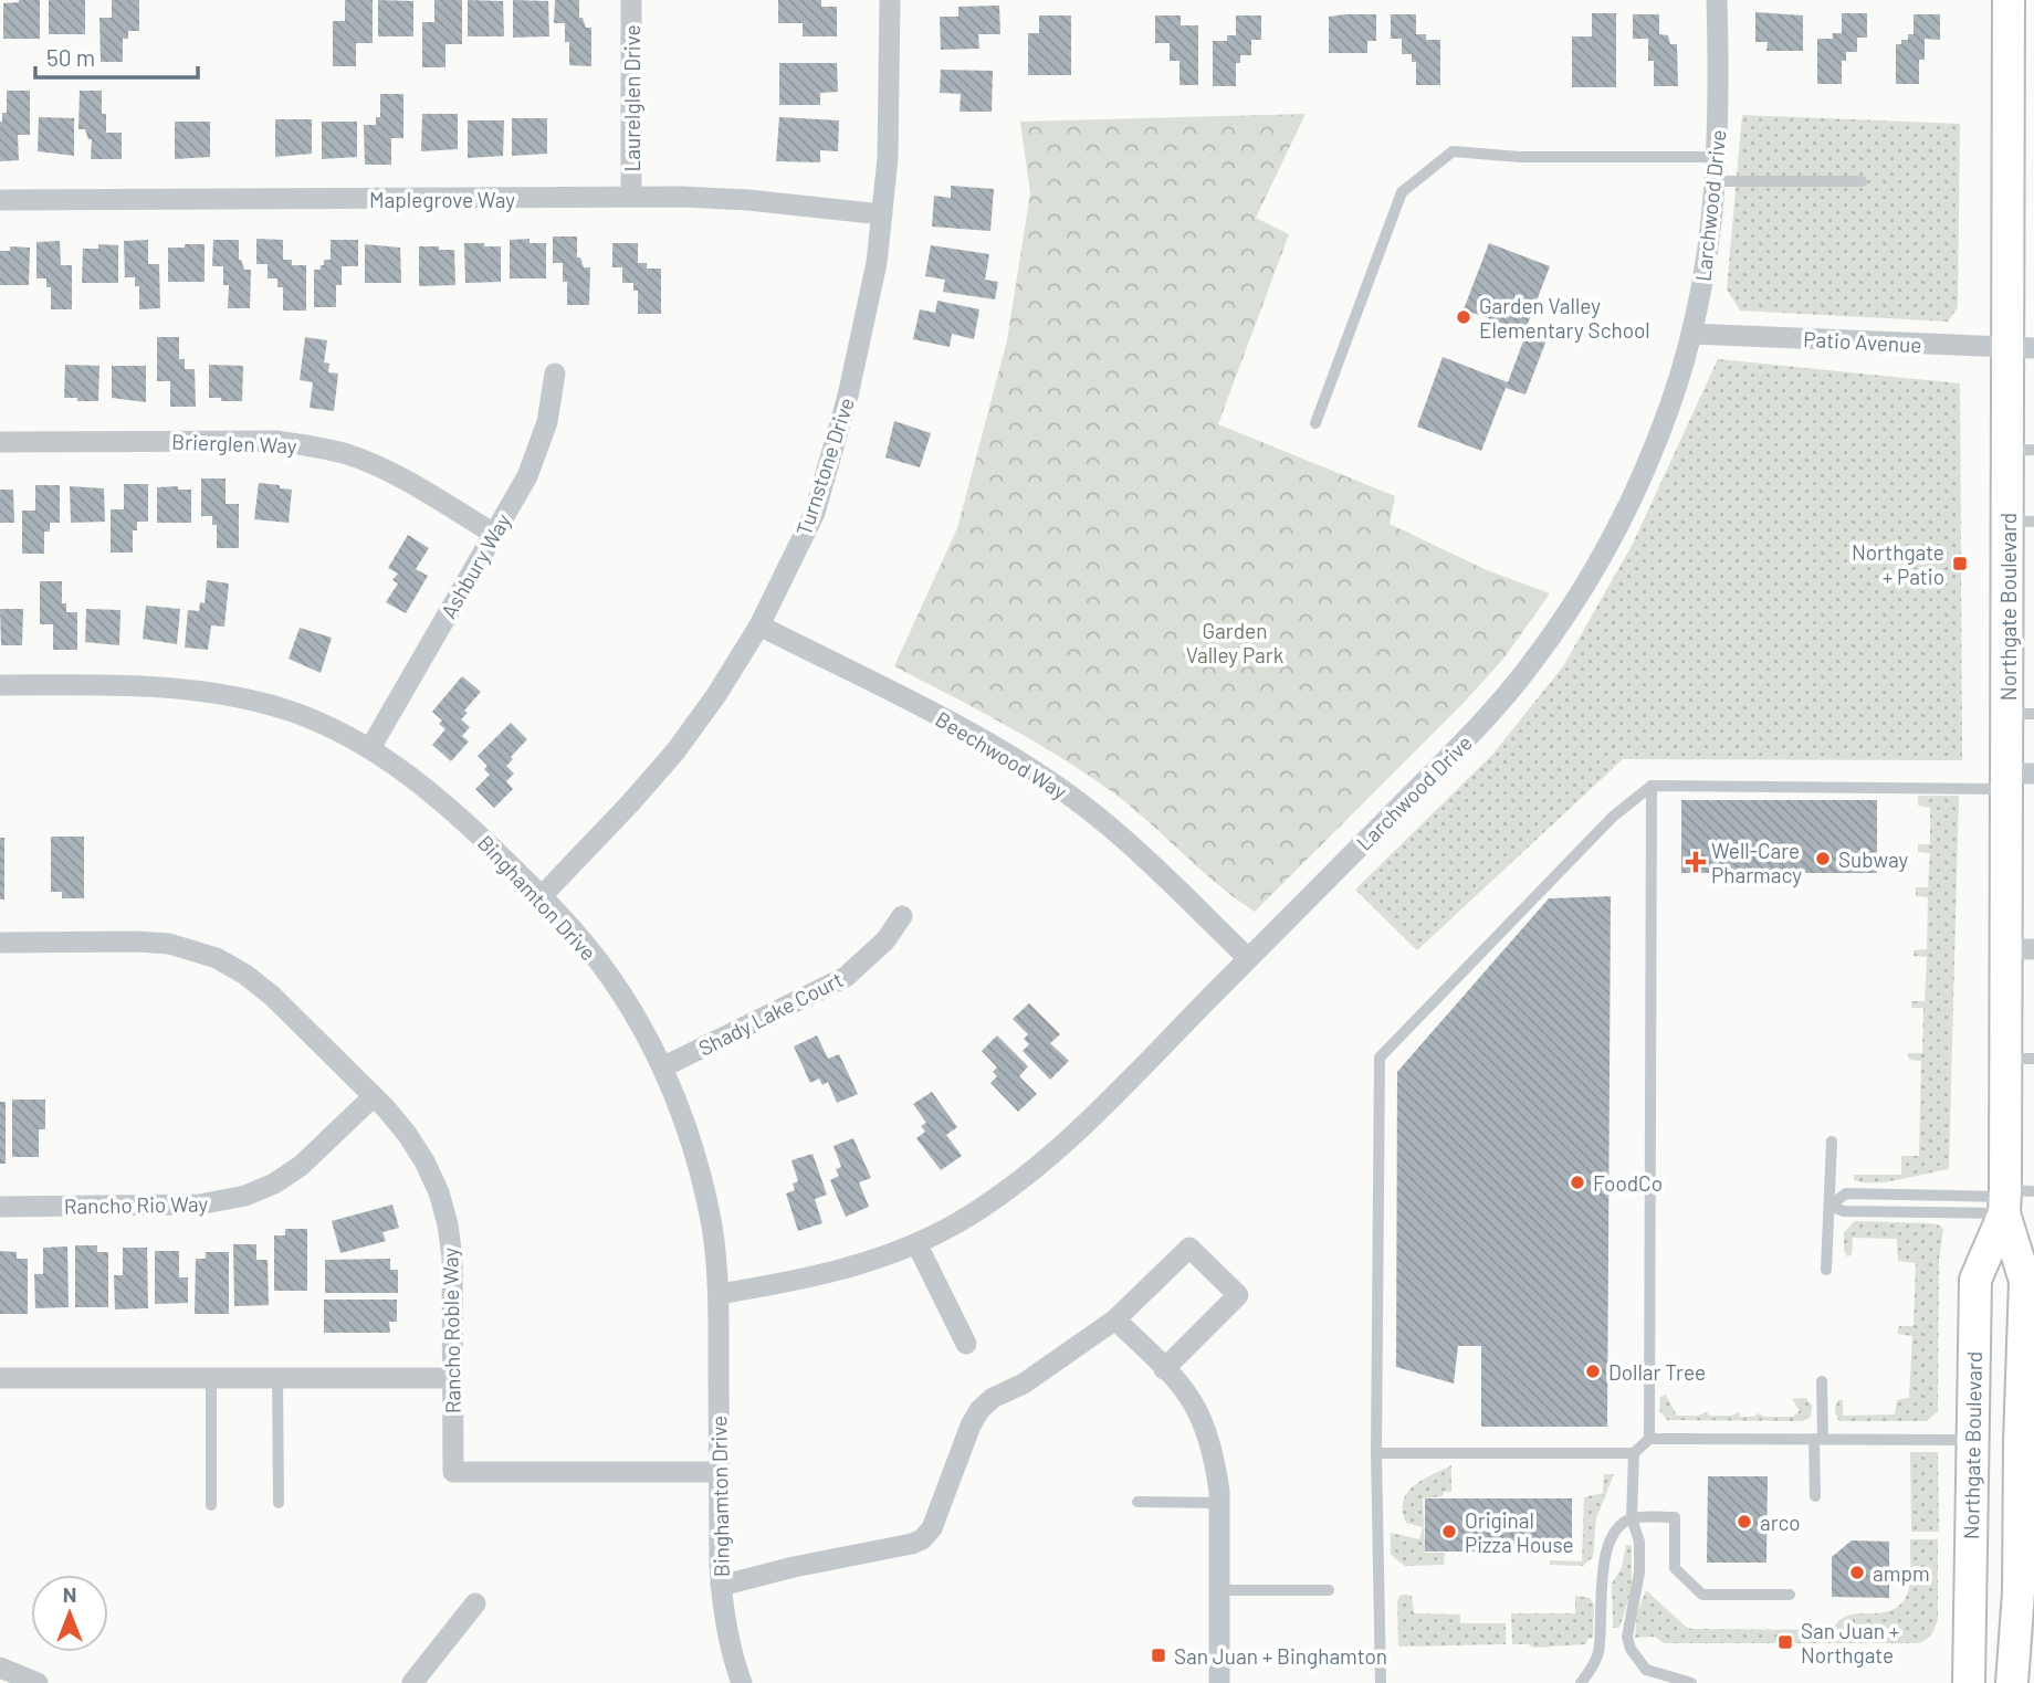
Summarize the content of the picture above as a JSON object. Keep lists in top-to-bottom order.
{
  "streets": {
    "main road": ["Northgate Boulevard"],
    "street": [
      "Laurelglen Drive",
      "Maplegrove Way",
      "Larchwood Drive",
      "Patio Avenue",
      "Brierglen Way",
      "Turnstone Drive",
      "Ashbury Way",
      "Beechwood Way",
      "Binghamton Drive",
      "Shady Lake Court",
      "Rancho Rio Way",
      "Rancho Roble Way"
    ]
  },
  "crossings": [
    ["Laurelglen Drive", "Maplegrove Way"],
    ["Maplegrove Way", "Turnstone Drive"],
    ["Larchwood Drive", "Patio Avenue"],
    ["Larchwood Drive", "Beechwood Way"],
    ["Larchwood Drive", "Binghamton Drive"],
    ["Patio Avenue", "Northgate Boulevard"],
    ["Brierglen Way", "Ashbury Way"],
    ["Turnstone Drive", "Beechwood Way"],
    ["Turnstone Drive", "Binghamton Drive"],
    ["Ashbury Way", "Binghamton Drive"],
    ["Binghamton Drive", "Shady Lake Court"],
    ["Binghamton Drive", "Rancho Roble Way"],
    ["Rancho Rio Way", "Rancho Roble Way"]
  ],
  "parks": ["Garden Valley Park"],
  "places": {
    "other": [
      "Garden Valley Elementary School",
      "Subway",
      "FoodCo",
      "Dollar Tree",
      "arco",
      "Original Pizza House",
      "ampm"
    ],
    "transit": ["Northgate + Patio", "San Juan + Northgate", "San Juan + Binghamton"],
    "health": ["Well-Care Pharmacy"]
  },
  "scale_bar": "50 m",
  "north": "top"
}
